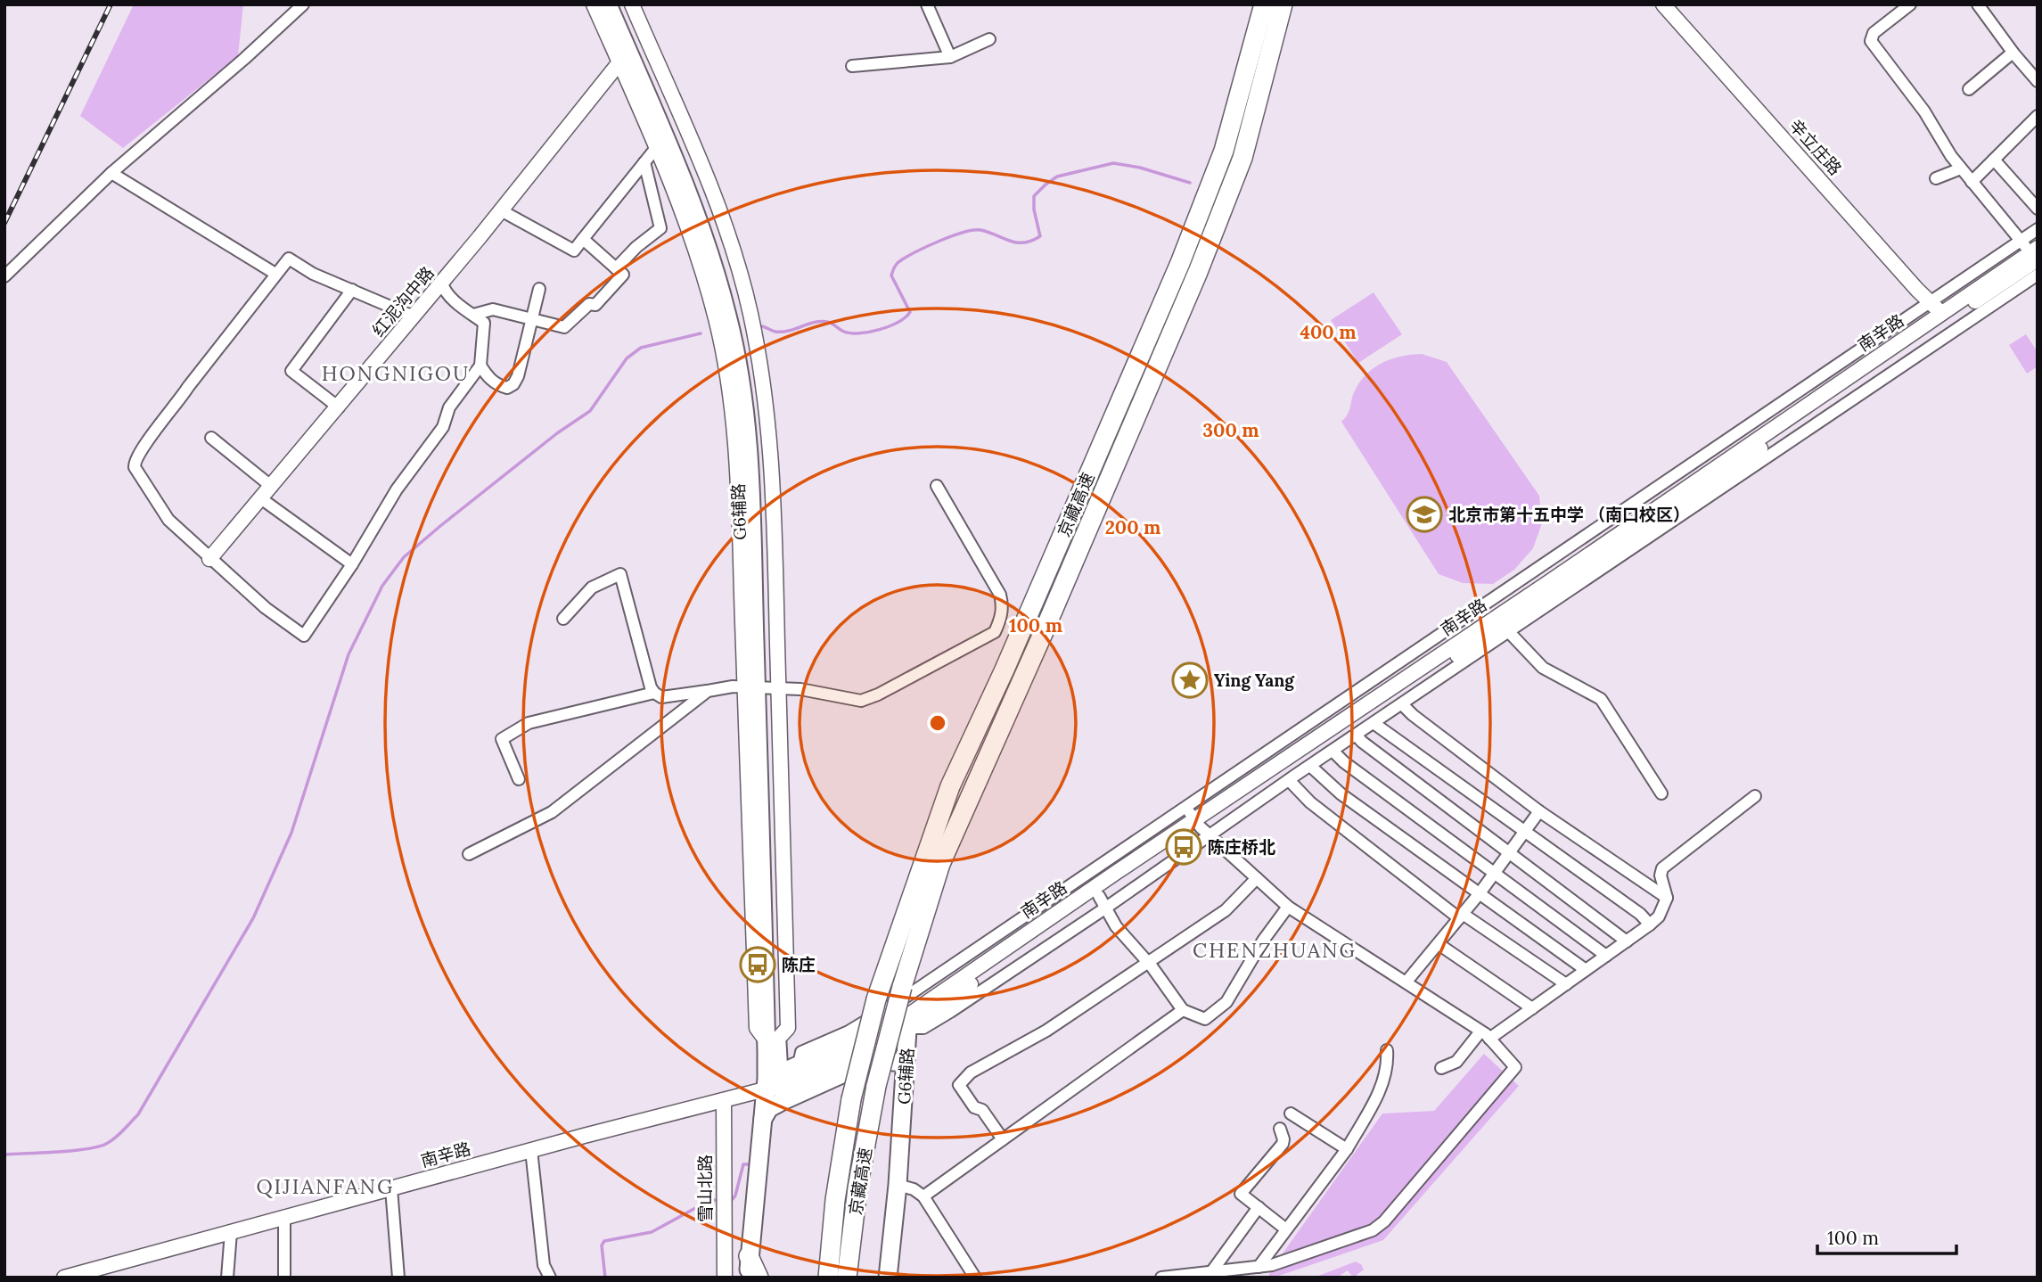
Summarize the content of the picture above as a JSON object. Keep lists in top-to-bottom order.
{
  "streets": {
    "highway": ["京藏高速"],
    "main road": [
      "辛立庄路",
      "红泥沟中路",
      "南辛路",
      "G6辅路",
      "雪山北路"
    ]
  },
  "crossings": [
    ["辛立庄路", "南辛路"],
    ["红泥沟中路", "G6辅路"],
    ["南辛路", "G6辅路"],
    ["南辛路", "雪山北路"]
  ],
  "districts": ["HONGNIGOU", "CHENZHUANG", "QIJIANFANG"],
  "places": {
    "school or university": ["北京市第十五中学 （南口校区）"],
    "place": ["Ying Yang"],
    "bus stop": ["陈庄桥北", "陈庄"]
  },
  "scale_bar": "100 m",
  "rings": [
    "400 m",
    "300 m",
    "200 m",
    "100 m"
  ]
}
